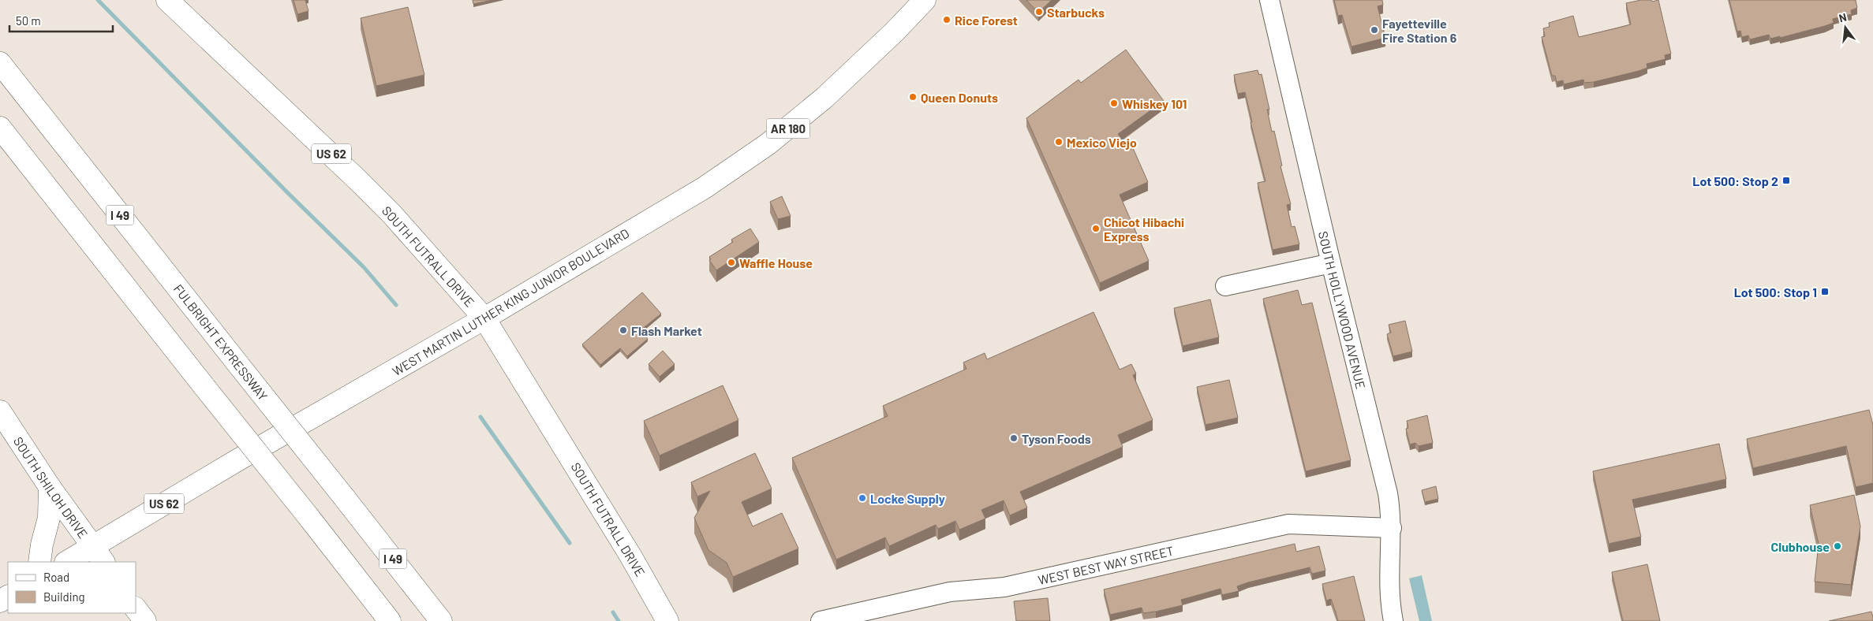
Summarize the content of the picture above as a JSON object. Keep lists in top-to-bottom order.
{
  "streets": {
    "main road": [
      "AR 180",
      "US 62",
      "I 49",
      "SOUTH FUTRALL DRIVE",
      "WEST MARTIN LUTHER KING JUNIOR BOULEVARD",
      "FULBRIGHT EXPRESSWAY",
      "SOUTH SHILOH DRIVE"
    ],
    "street": ["SOUTH HOLLYWOOD AVENUE", "WEST BEST WAY STREET"]
  },
  "crossings": [
    ["SOUTH FUTRALL DRIVE", "WEST MARTIN LUTHER KING JUNIOR BOULEVARD"],
    ["WEST MARTIN LUTHER KING JUNIOR BOULEVARD", "SOUTH SHILOH DRIVE"],
    ["SOUTH HOLLYWOOD AVENUE", "WEST BEST WAY STREET"]
  ],
  "places": {
    "other": [
      "Starbucks",
      "Rice Forest",
      "Fayetteville Fire Station 6",
      "Queen Donuts",
      "Whiskey 101",
      "Mexico Viejo",
      "Chicot Hibachi Express",
      "Waffle House",
      "Flash Market",
      "Tyson Foods",
      "Locke Supply",
      "Clubhouse"
    ],
    "transit": ["Lot 500: Stop 2", "Lot 500: Stop 1"]
  },
  "legend": ["Road", "Building"],
  "scale_bar": "50 m",
  "north": "top"
}
